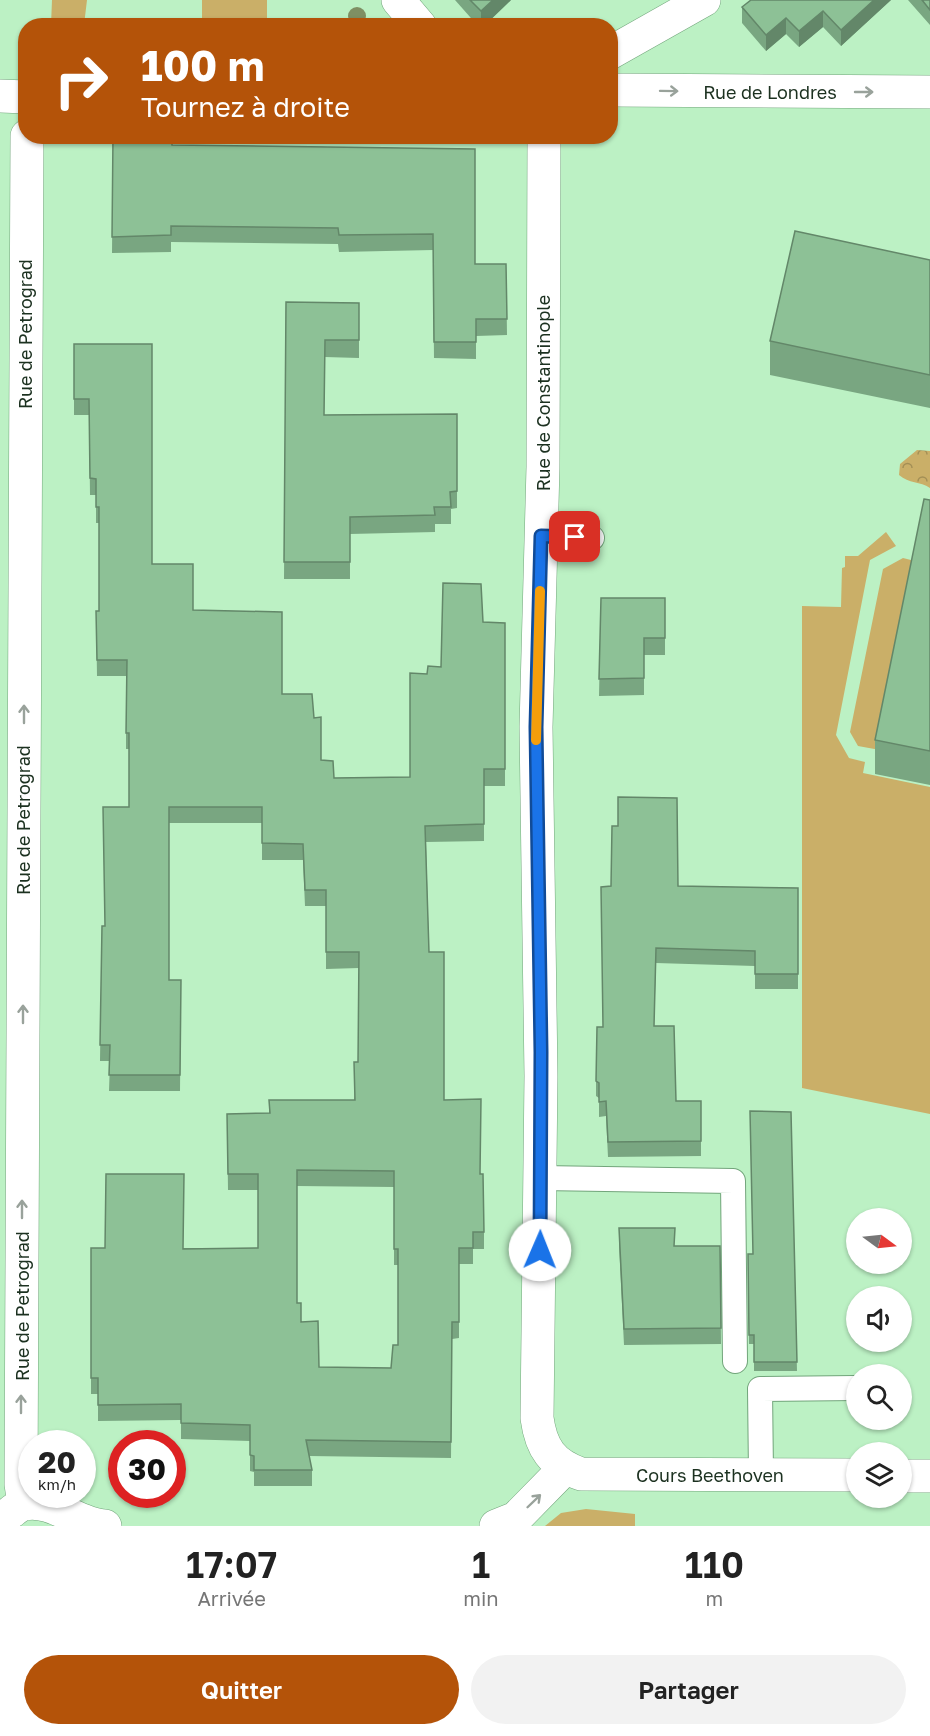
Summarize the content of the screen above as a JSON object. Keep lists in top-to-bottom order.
{
  "streets": {
    "street": [
      "Rue de Londres",
      "Rue de Petrograd",
      "Rue de Constantinople",
      "Cours Beethoven"
    ]
  },
  "crossings": [
    ["Rue de Constantinople", "Cours Beethoven"]
  ],
  "one_way": ["Rue de Londres", "Rue de Petrograd"],
  "north": "right",
  "page": {
    "turn": ["100 m", "Tournez à droite"],
    "speed": "20 km/h",
    "limit": "30",
    "eta": [
      "17:07",
      "Arrivée",
      "1",
      "min",
      "110",
      "m"
    ],
    "buttons": ["Quitter", "Partager"]
  }
}
